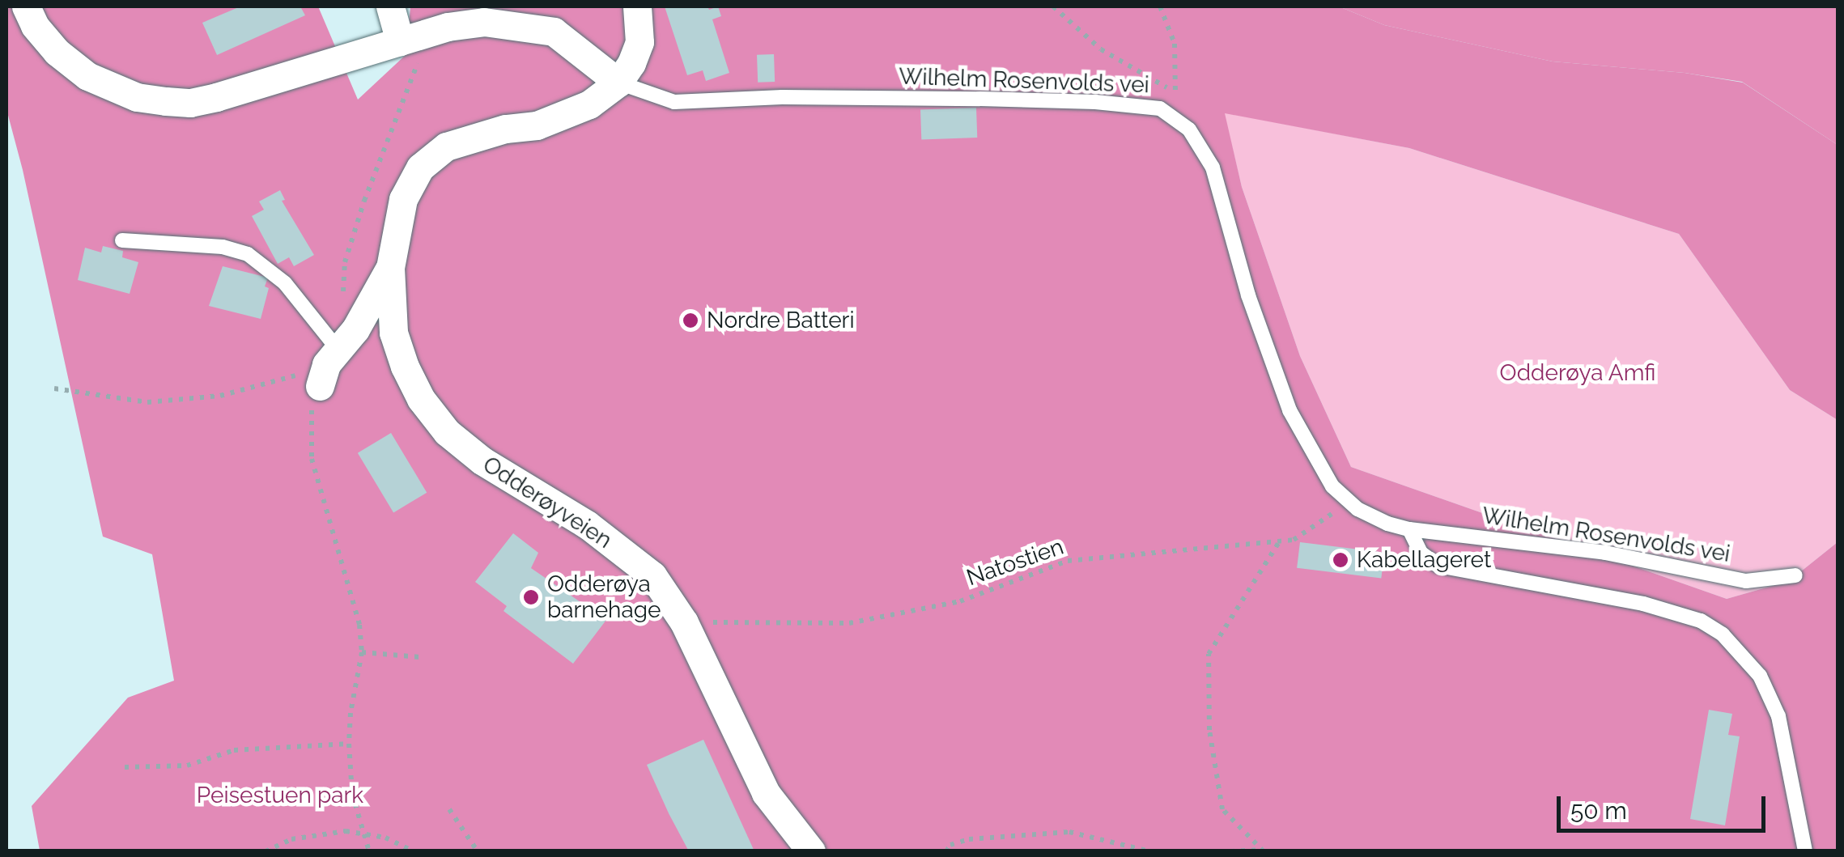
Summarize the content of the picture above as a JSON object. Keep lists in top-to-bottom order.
{
  "streets": {
    "street": ["Odderøyveien"],
    "lane": ["Wilhelm Rosenvolds vei"],
    "path": ["Natostien"]
  },
  "crossings": [
    ["Wilhelm Rosenvolds vei", "Odderøyveien"],
    ["Wilhelm Rosenvolds vei", "Natostien"],
    ["Odderøyveien", "Natostien"]
  ],
  "parks": ["Odderøya Amfi", "Peisestuen park"],
  "places": ["Nordre Batteri", "Kabellageret", "Odderøya barnehage"],
  "scale_bar": "50 m"
}
